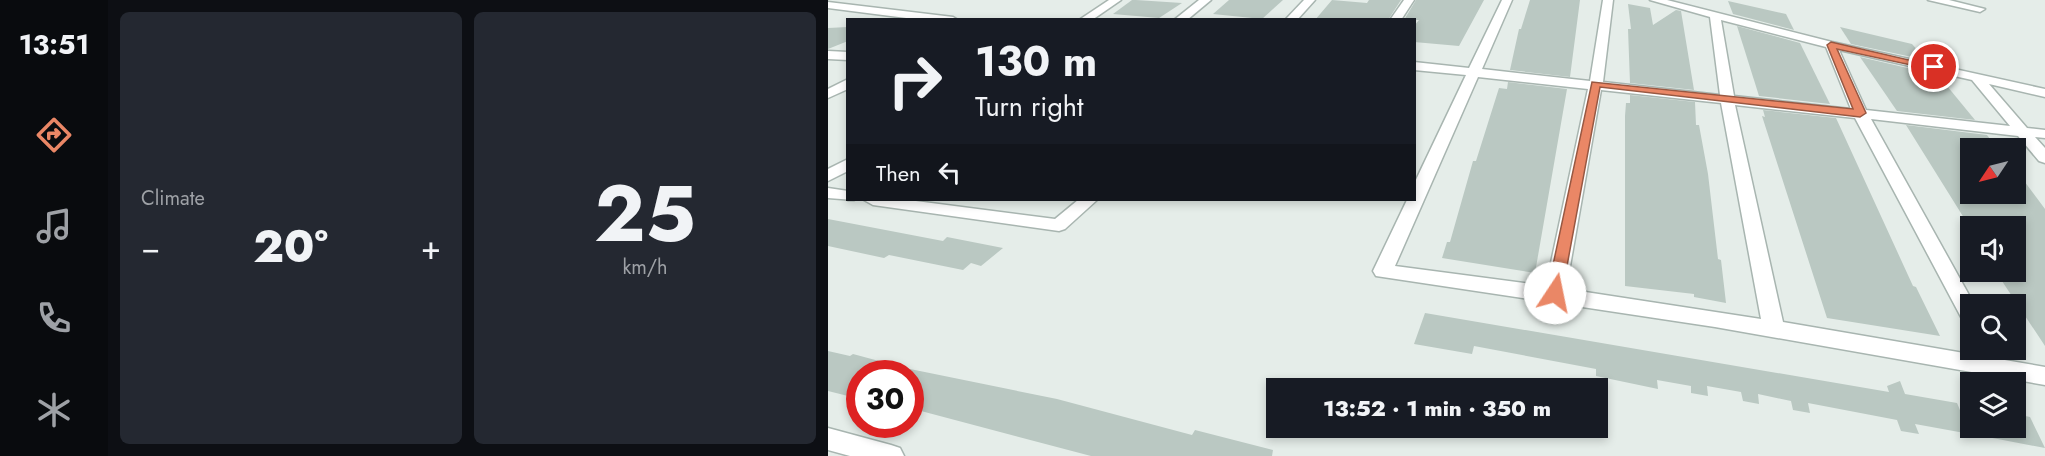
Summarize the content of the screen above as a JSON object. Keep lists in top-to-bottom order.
{
  "north": "bottom left",
  "page": {
    "tabs": "13:51",
    "tile": [
      "Climate",
      ["25", "km/h"]
    ],
    "turn": ["130 m", "Turn right"],
    "then": "Then",
    "heat": ["−", "20°", "+"],
    "limit": "30",
    "trip": "13:52 · 1 min · 350 m"
  }
}
